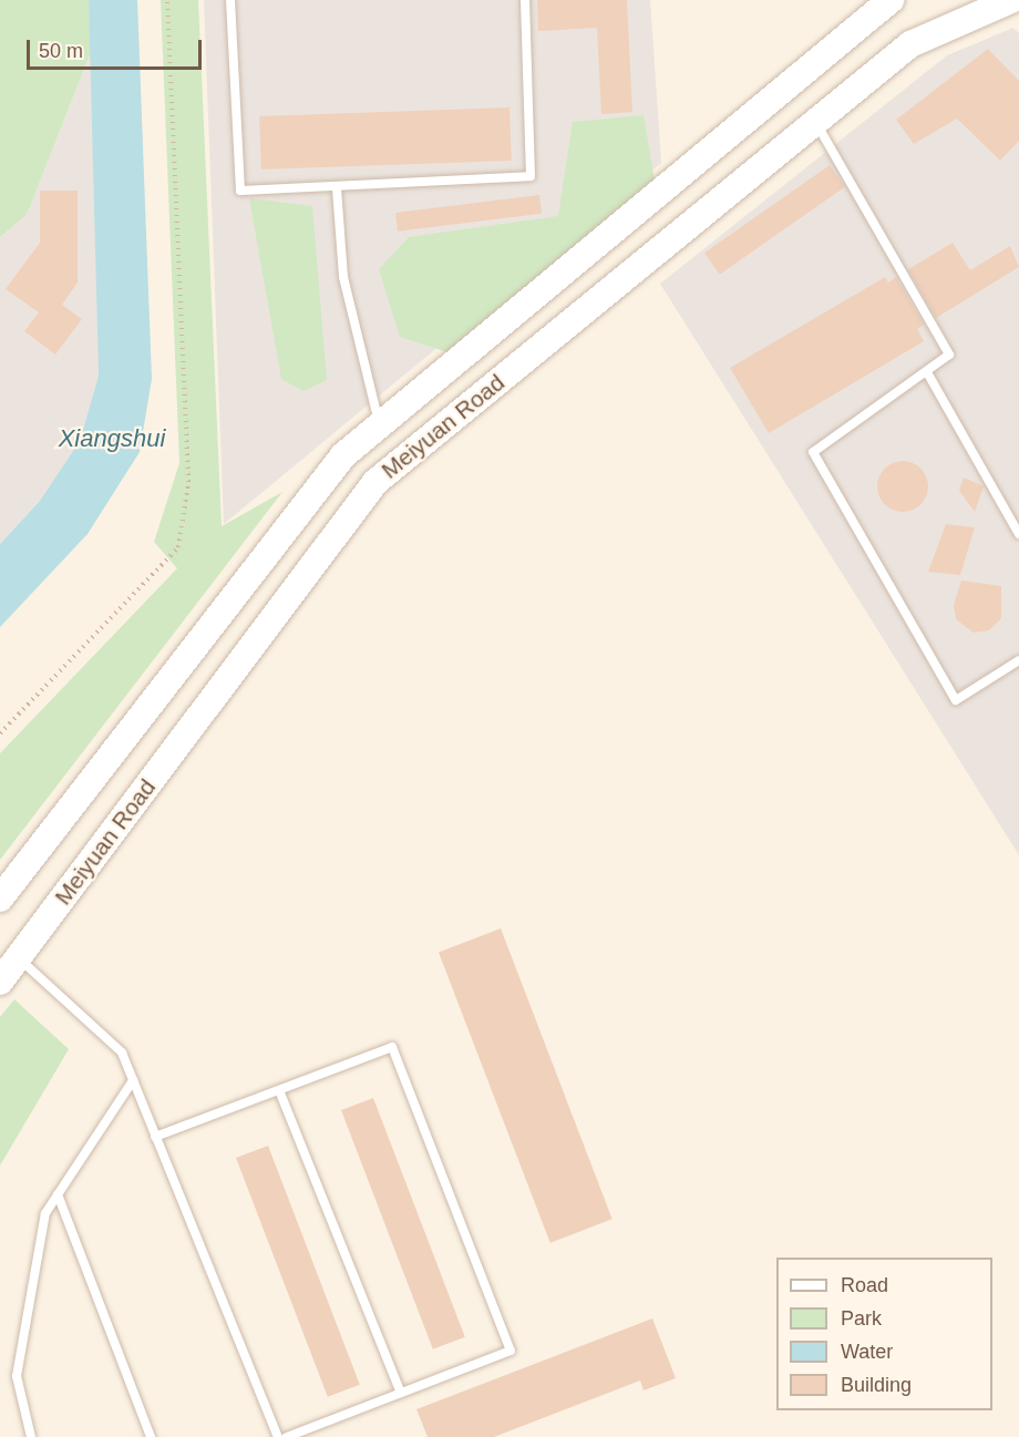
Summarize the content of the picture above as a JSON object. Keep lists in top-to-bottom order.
{
  "streets": {
    "main road": ["Meiyuan Road"]
  },
  "water": ["Xiangshui"],
  "legend": [
    "Road",
    "Park",
    "Water",
    "Building"
  ],
  "scale_bar": "50 m"
}
